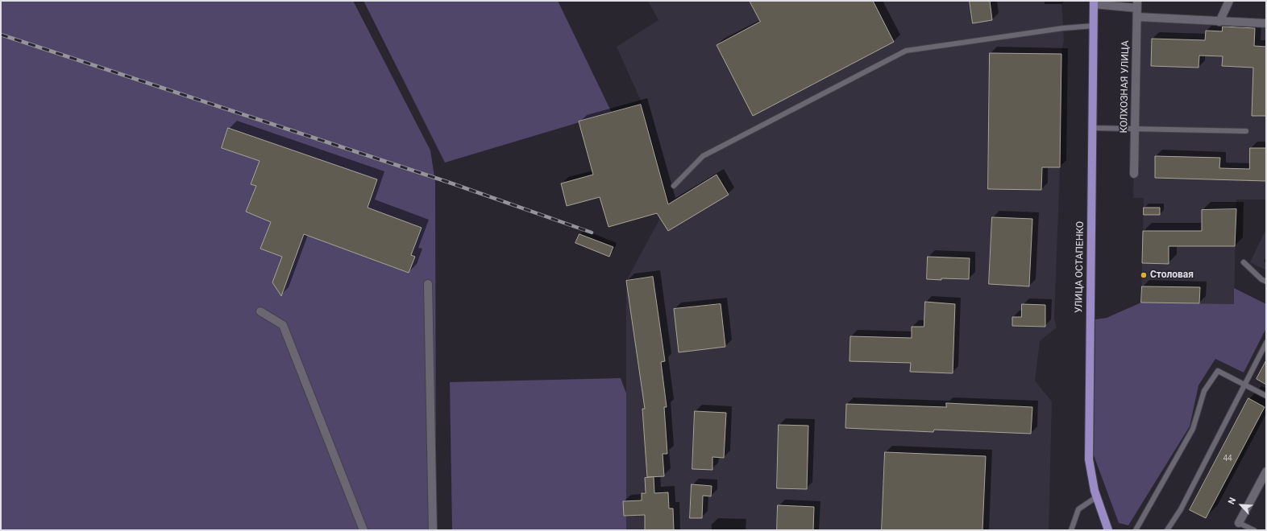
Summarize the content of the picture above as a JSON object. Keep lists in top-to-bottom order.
{
  "streets": {
    "main road": ["УЛИЦА ОСТАПЕНКО"],
    "street": ["КОЛХОЗНАЯ УЛИЦА"]
  },
  "places": ["Столовая"],
  "house_numbers": ["44"],
  "north": "top left"
}
